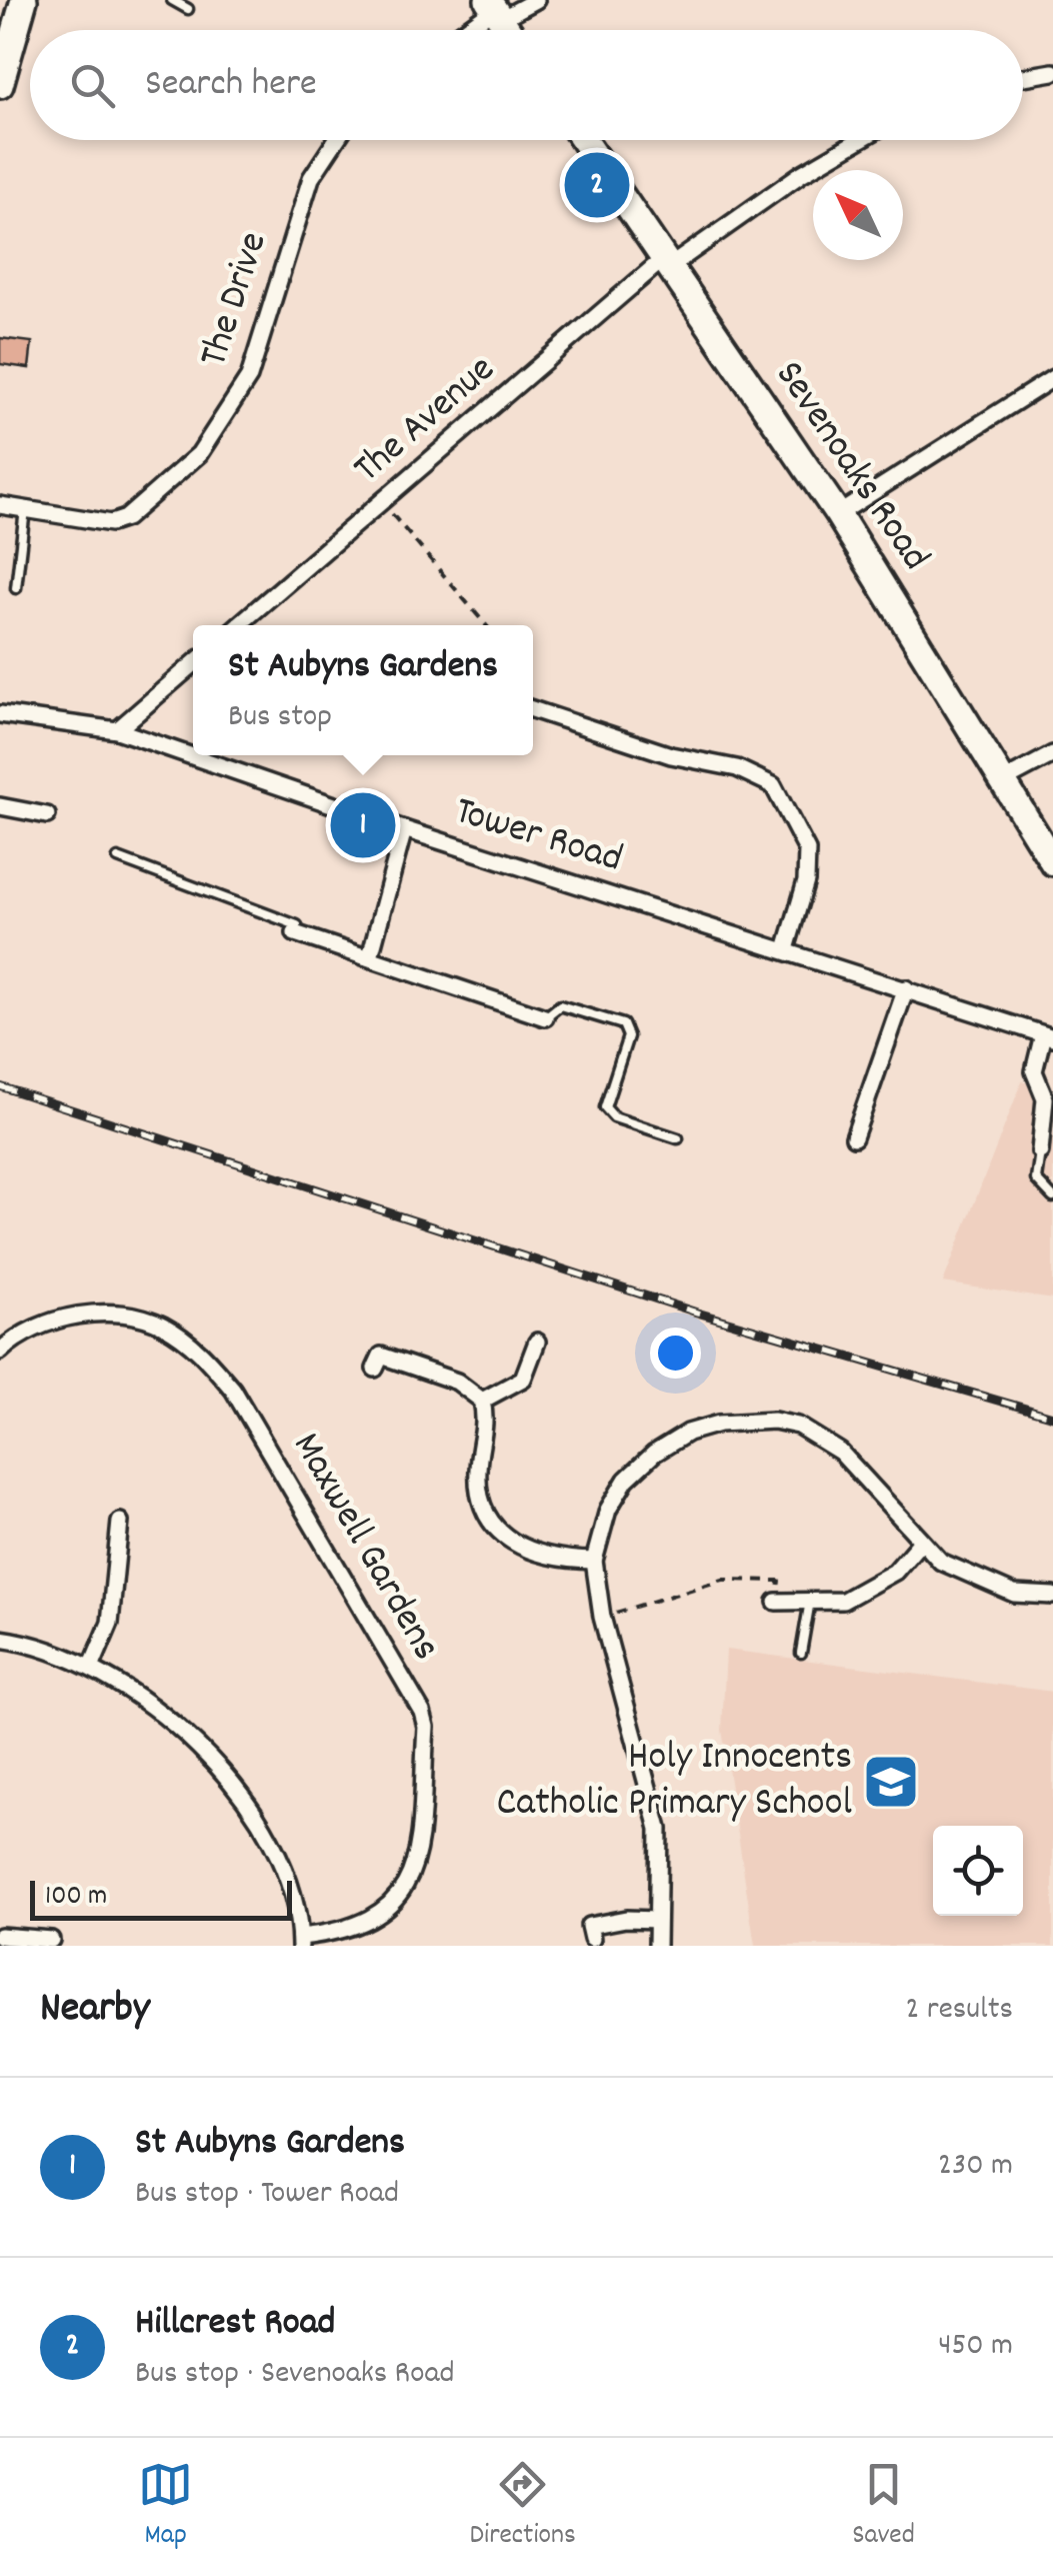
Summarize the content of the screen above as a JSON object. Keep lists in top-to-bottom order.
{
  "streets": {
    "main road": ["Sevenoaks Road"],
    "street": [
      "The Drive",
      "The Avenue",
      "Tower Road",
      "Maxwell Gardens"
    ]
  },
  "crossings": [
    ["The Avenue", "Sevenoaks Road"]
  ],
  "places": {
    "school or university": ["Holy Innocents Catholic Primary School"]
  },
  "scale_bar": "100 m",
  "north": "top left",
  "page": {
    "search": "Search here",
    "pins": ["2", "1"],
    "popup": ["St Aubyns Gardens", "Bus stop"],
    "scale": "100 m",
    "heading": ["Nearby", "2 results"],
    "list": [
      {
        "mark": "1",
        "name": "St Aubyns Gardens",
        "note": "Bus stop · Tower Road",
        "value": "230 m"
      },
      {
        "mark": "2",
        "name": "Hillcrest Road",
        "note": "Bus stop · Sevenoaks Road",
        "value": "450 m"
      }
    ],
    "nav": ["Map", "Directions", "Saved"]
  }
}
